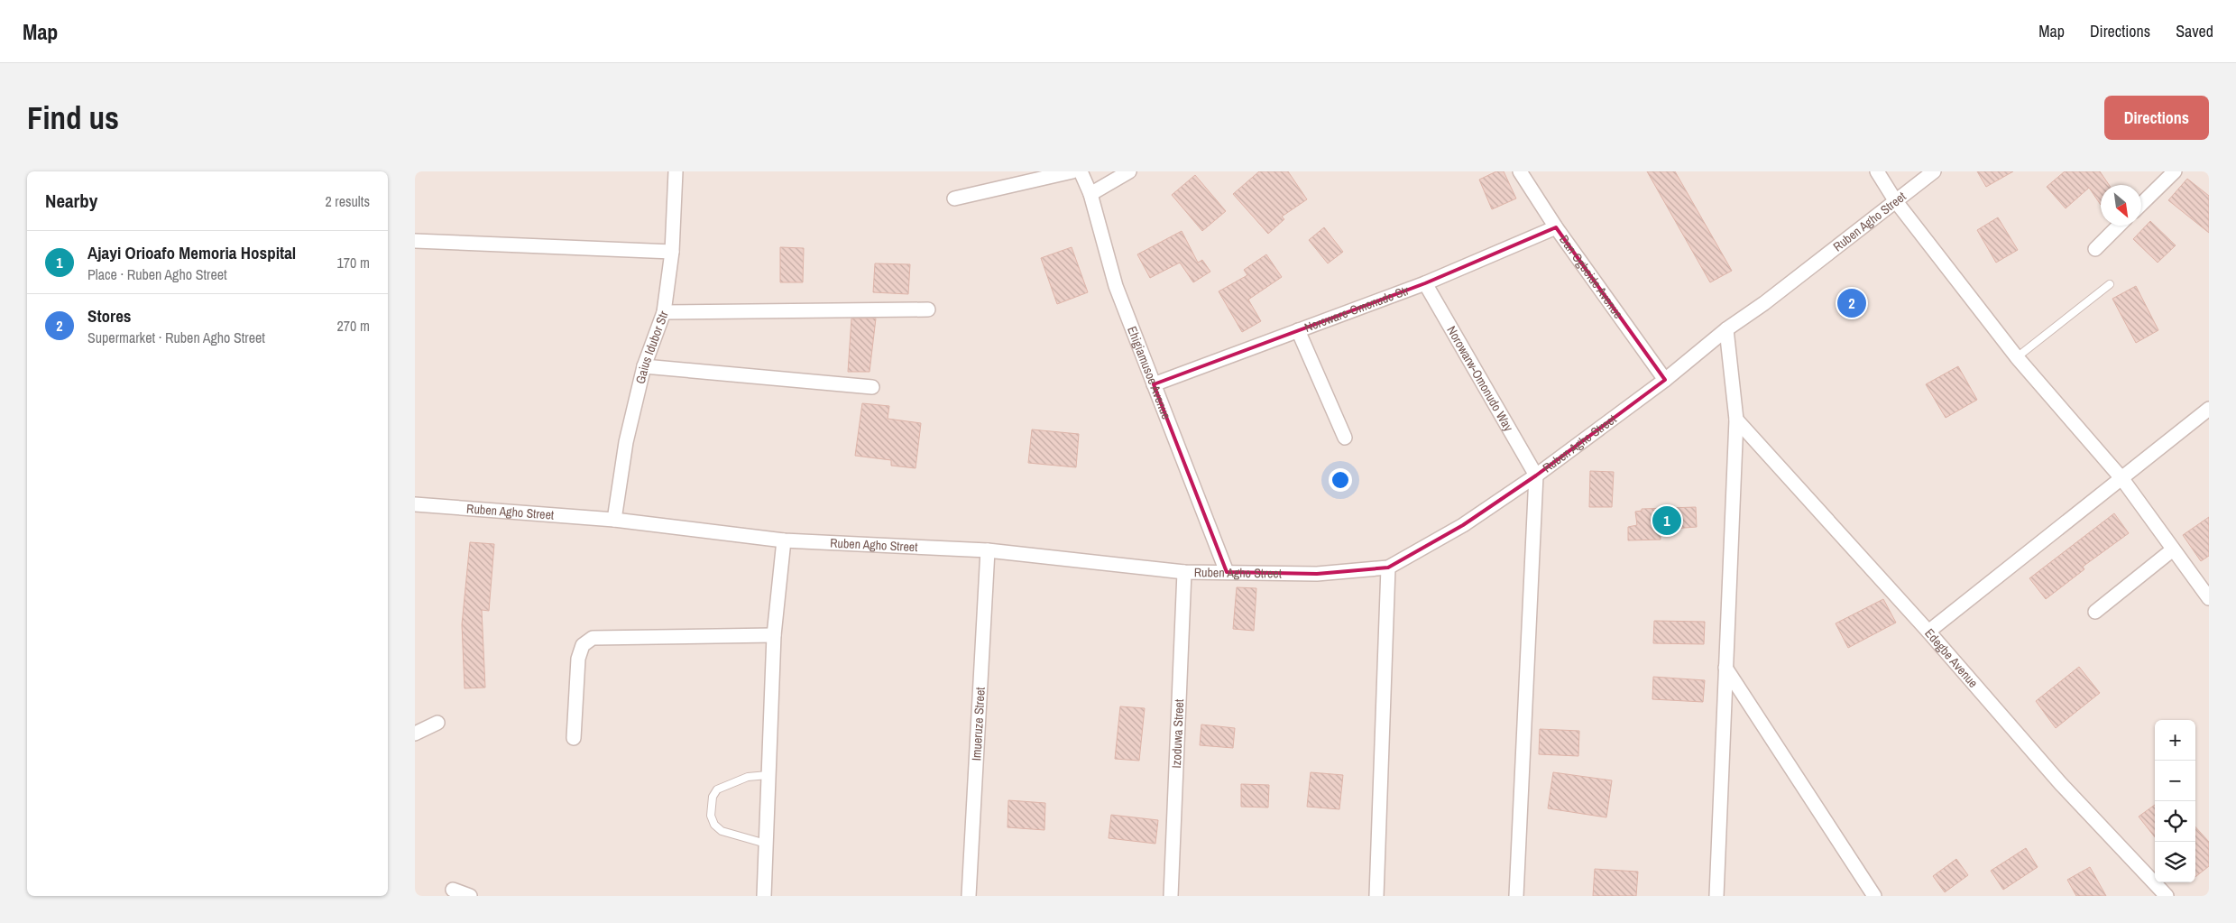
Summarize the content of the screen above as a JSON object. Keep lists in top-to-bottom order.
{
  "streets": {
    "street": [
      "Ruben Agho Street",
      "Dan Ogbeide Avenue",
      "Noroware-Omonudo Str",
      "Gaius Idubor Str",
      "Ehigiamusoe Avenue",
      "Norowarw-Omonudo Way",
      "Edegbe Avenue",
      "Imueruze Street",
      "Izoduwa Street"
    ]
  },
  "crossings": [
    ["Ruben Agho Street", "Dan Ogbeide Avenue"],
    ["Ruben Agho Street", "Gaius Idubor Str"],
    ["Ruben Agho Street", "Ehigiamusoe Avenue"],
    ["Ruben Agho Street", "Norowarw-Omonudo Way"],
    ["Ruben Agho Street", "Imueruze Street"],
    ["Ruben Agho Street", "Izoduwa Street"],
    ["Dan Ogbeide Avenue", "Noroware-Omonudo Str"],
    ["Noroware-Omonudo Str", "Ehigiamusoe Avenue"],
    ["Noroware-Omonudo Str", "Norowarw-Omonudo Way"]
  ],
  "north": "bottom right",
  "page": {
    "header": "Map",
    "nav": ["Map", "Directions", "Saved"],
    "buttons": "Directions",
    "title": "Find us",
    "heading": ["Nearby", "2 results"],
    "list": [
      {
        "mark": "1",
        "name": "Ajayi Orioafo Memoria Hospital",
        "note": "Place · Ruben Agho Street",
        "value": "170 m"
      },
      {
        "mark": "2",
        "name": "Stores",
        "note": "Supermarket · Ruben Agho Street",
        "value": "270 m"
      }
    ],
    "pins": ["2", "1"],
    "map_buttons": ["+", "−"]
  }
}
